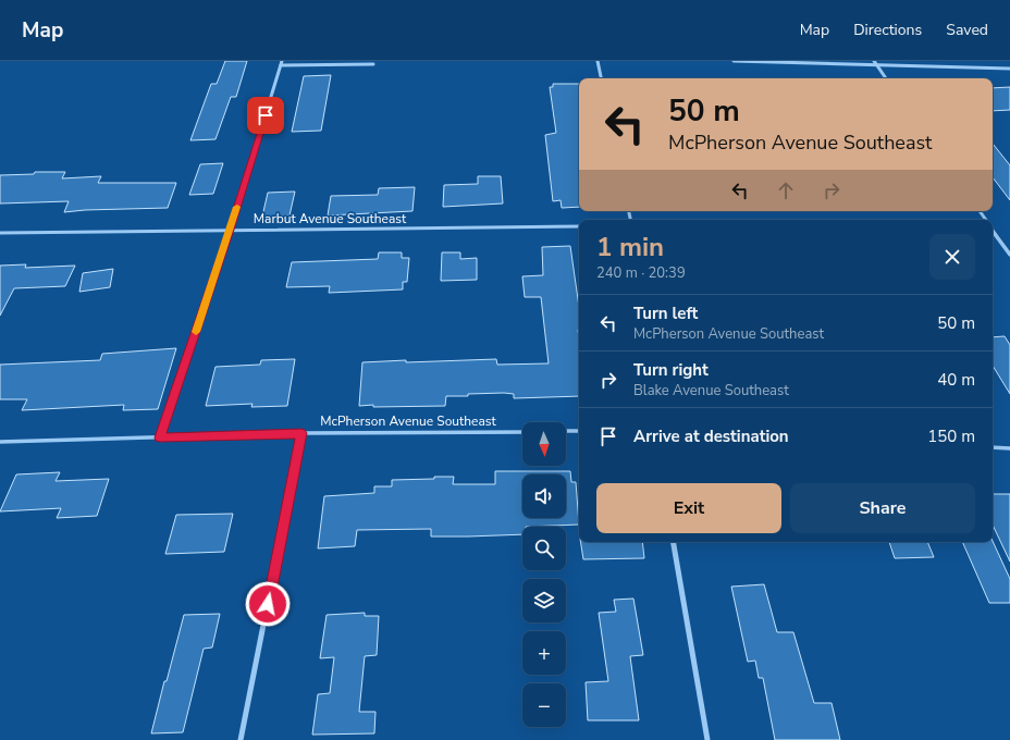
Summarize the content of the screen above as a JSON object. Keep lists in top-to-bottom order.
{
  "streets": {
    "street": ["Marbut Avenue Southeast", "McPherson Avenue Southeast"]
  },
  "north": "bottom",
  "page": {
    "header": "Map",
    "nav": ["Map", "Directions", "Saved"],
    "turn": ["50 m", "McPherson Avenue Southeast"],
    "heading": ["1 min", "240 m · 20:39"],
    "list": [
      {
        "name": "Turn left",
        "note": "McPherson Avenue Southeast",
        "value": "50 m"
      },
      {
        "name": "Turn right",
        "note": "Blake Avenue Southeast",
        "value": "40 m"
      },
      {
        "name": "Arrive at destination",
        "value": "150 m"
      }
    ],
    "map_buttons": ["+", "−"],
    "buttons": ["Exit", "Share"]
  }
}
